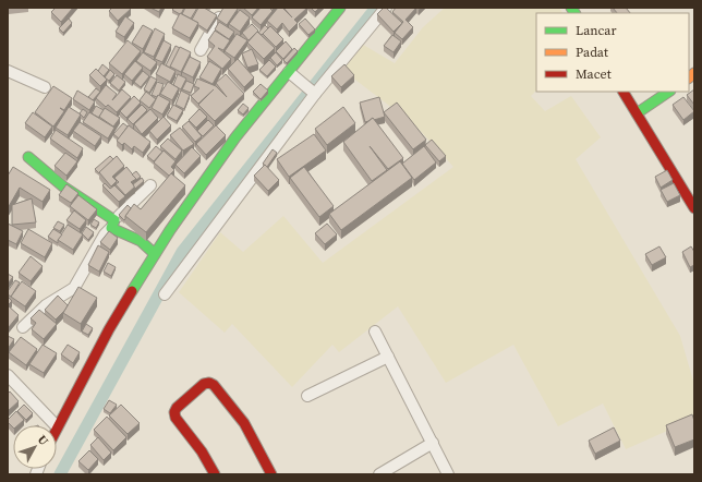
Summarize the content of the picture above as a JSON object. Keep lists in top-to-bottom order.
{
  "legend": ["Lancar", "Padat", "Macet"],
  "north": "top right"
}
